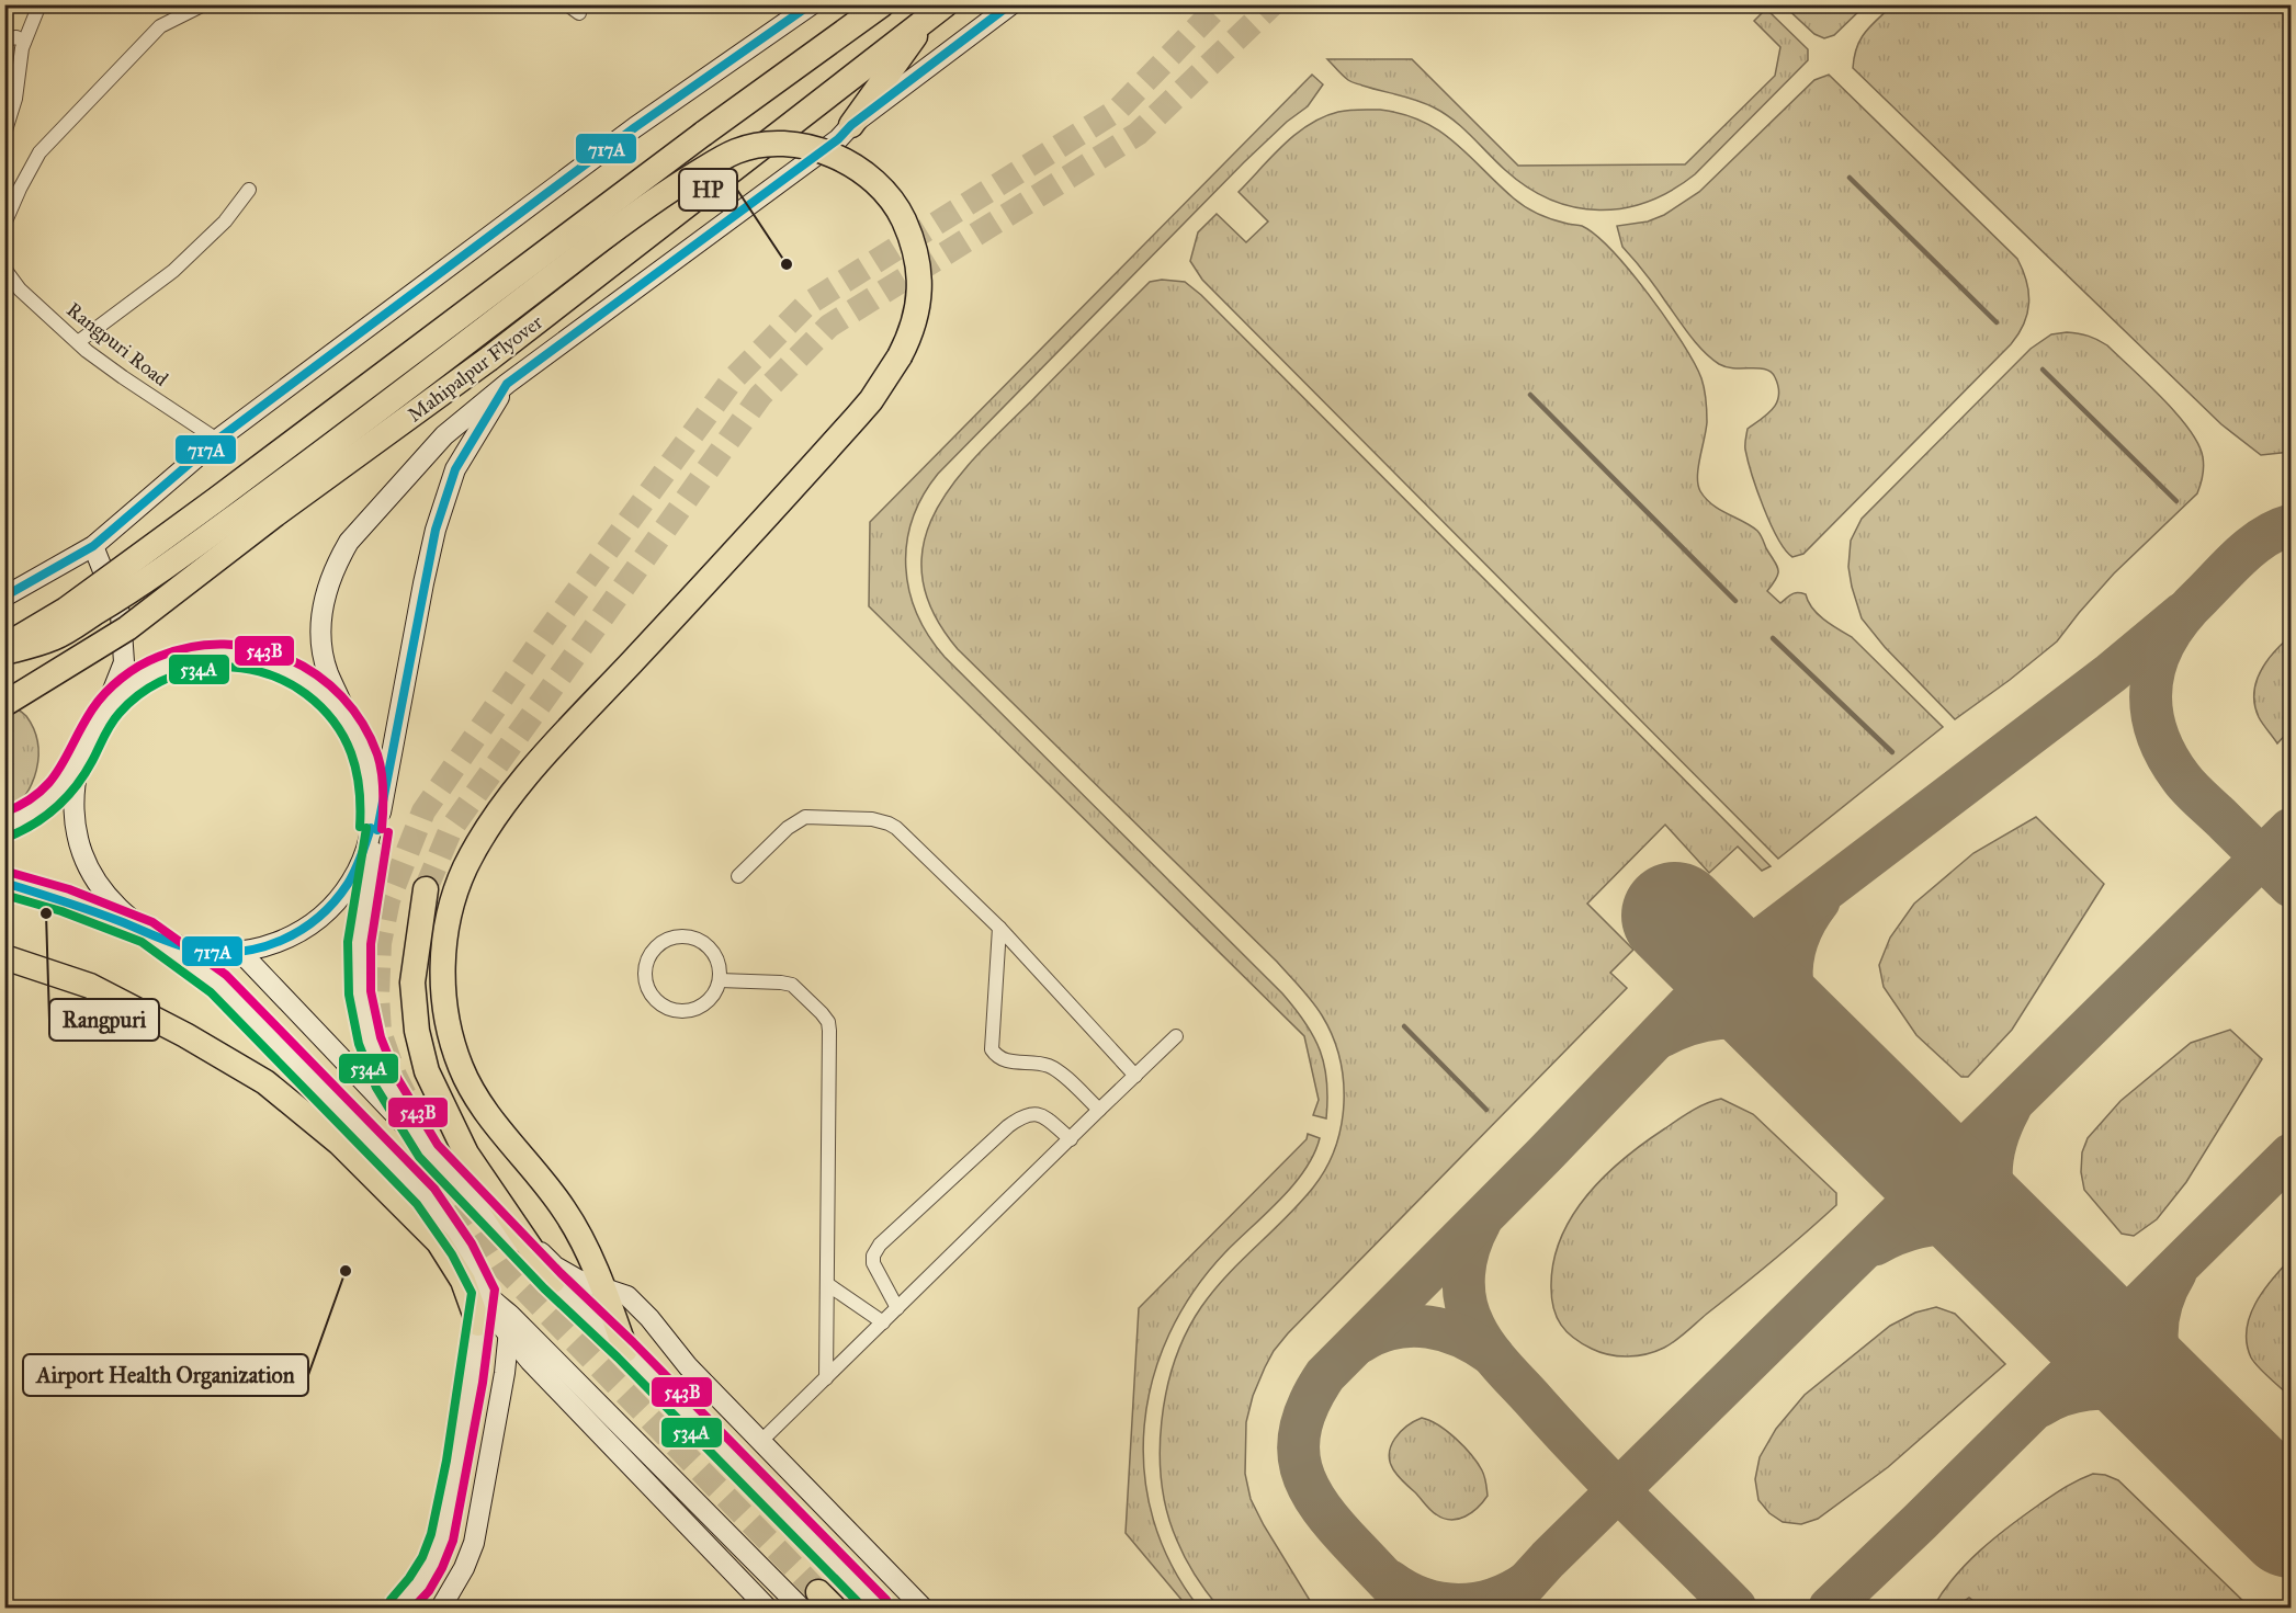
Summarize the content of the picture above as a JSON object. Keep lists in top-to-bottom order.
{
  "streets": {
    "highway": ["Mahipalpur Flyover"],
    "street": ["Rangpuri Road"]
  },
  "places": ["HP", "Rangpuri", "Airport Health Organization"],
  "lines": ["transit line 717A", "transit line 543B", "transit line 534A"]
}
